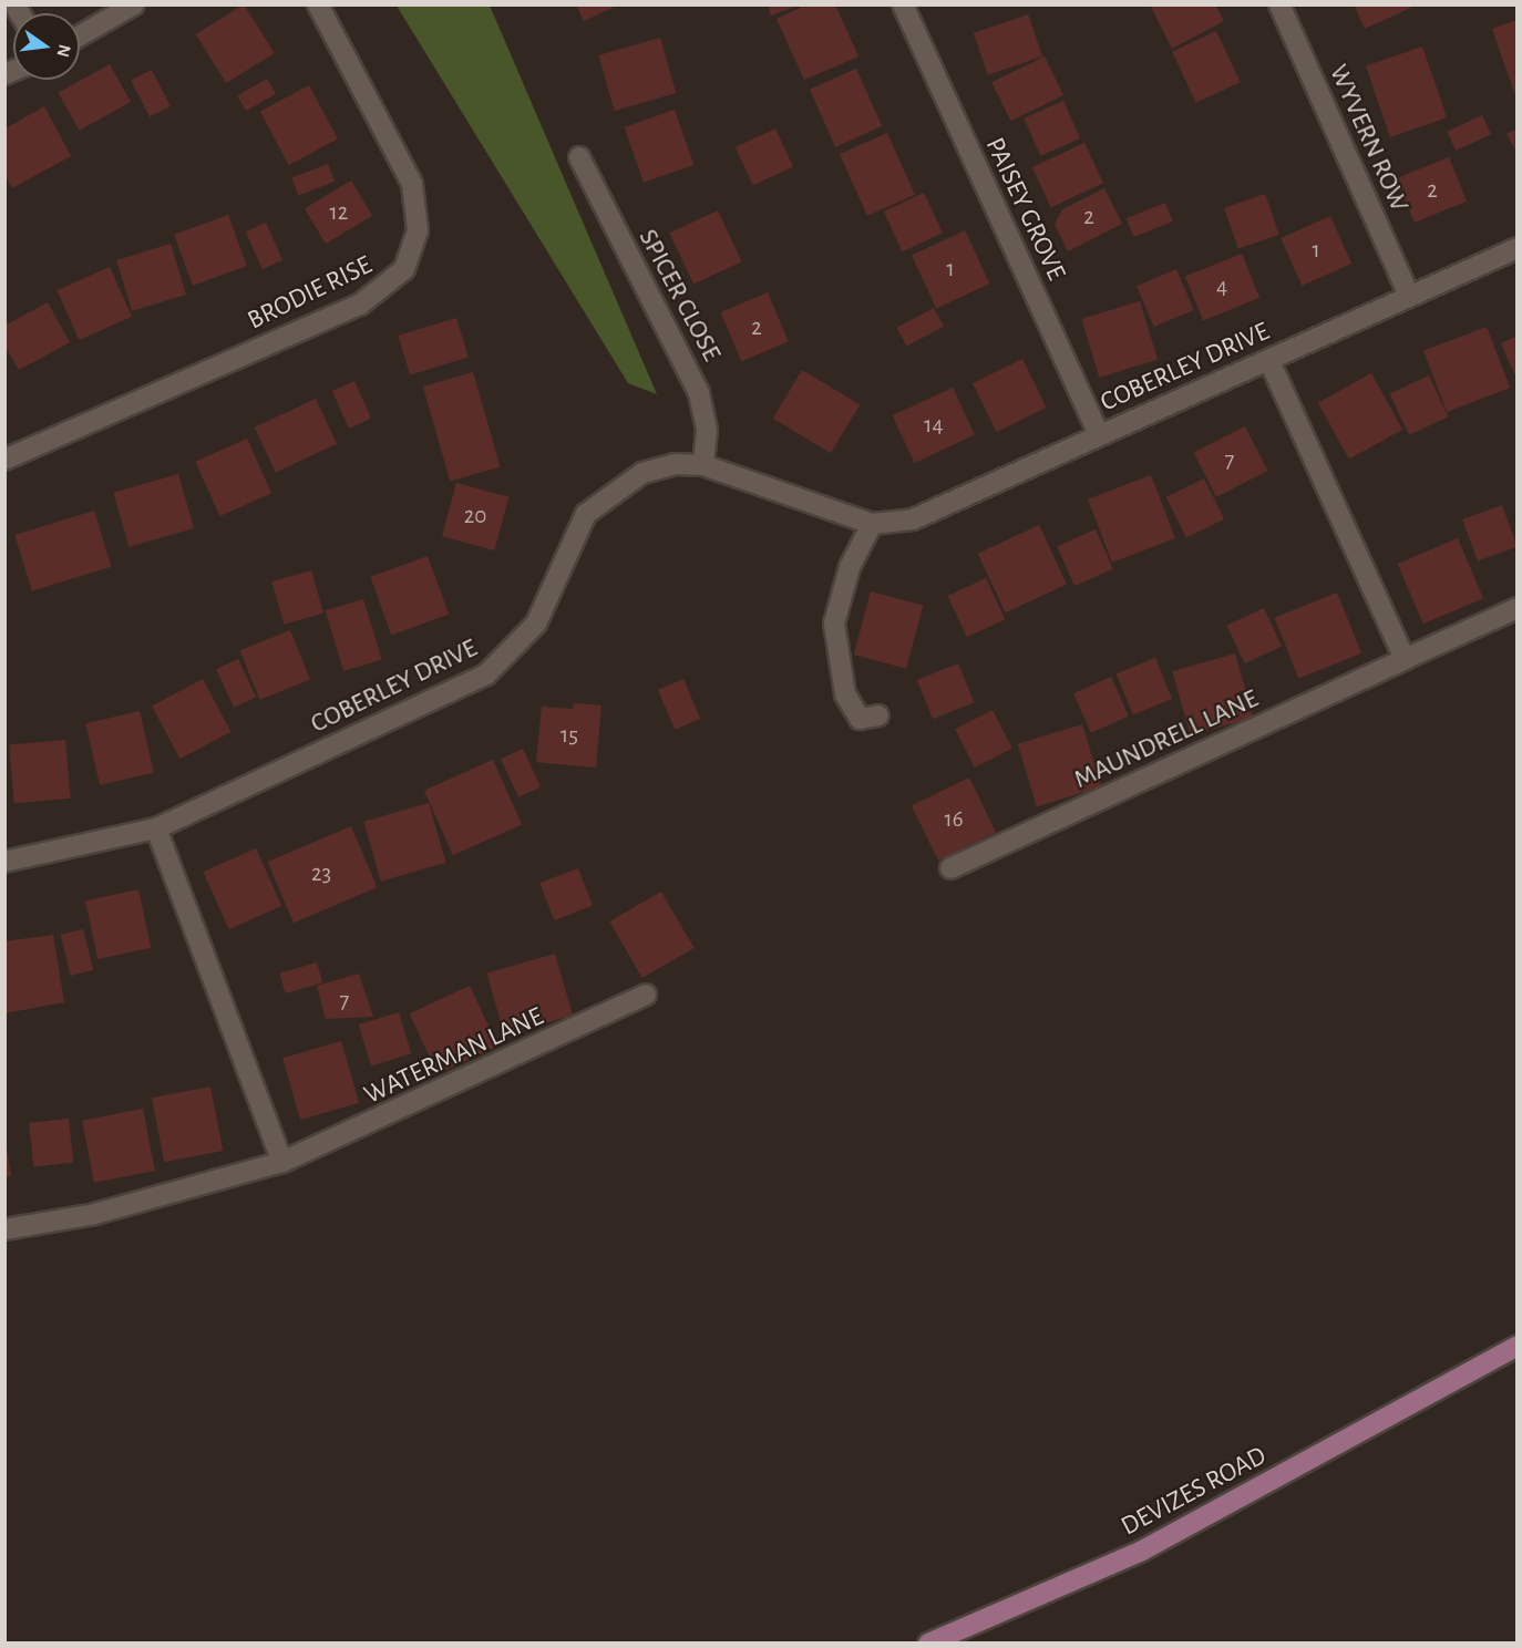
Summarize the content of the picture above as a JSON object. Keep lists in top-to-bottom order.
{
  "streets": {
    "main road": ["DEVIZES ROAD"],
    "street": [
      "WYVERN ROW",
      "PAISEY GROVE",
      "BRODIE RISE",
      "SPICER CLOSE",
      "COBERLEY DRIVE",
      "MAUNDRELL LANE",
      "WATERMAN LANE"
    ]
  },
  "crossings": [
    ["WYVERN ROW", "COBERLEY DRIVE"],
    ["PAISEY GROVE", "COBERLEY DRIVE"],
    ["SPICER CLOSE", "COBERLEY DRIVE"]
  ],
  "house_numbers": [
    "2",
    "12",
    "2",
    "1",
    "1",
    "4",
    "2",
    "14",
    "7",
    "20",
    "15",
    "16",
    "23",
    "7"
  ],
  "north": "right"
}
